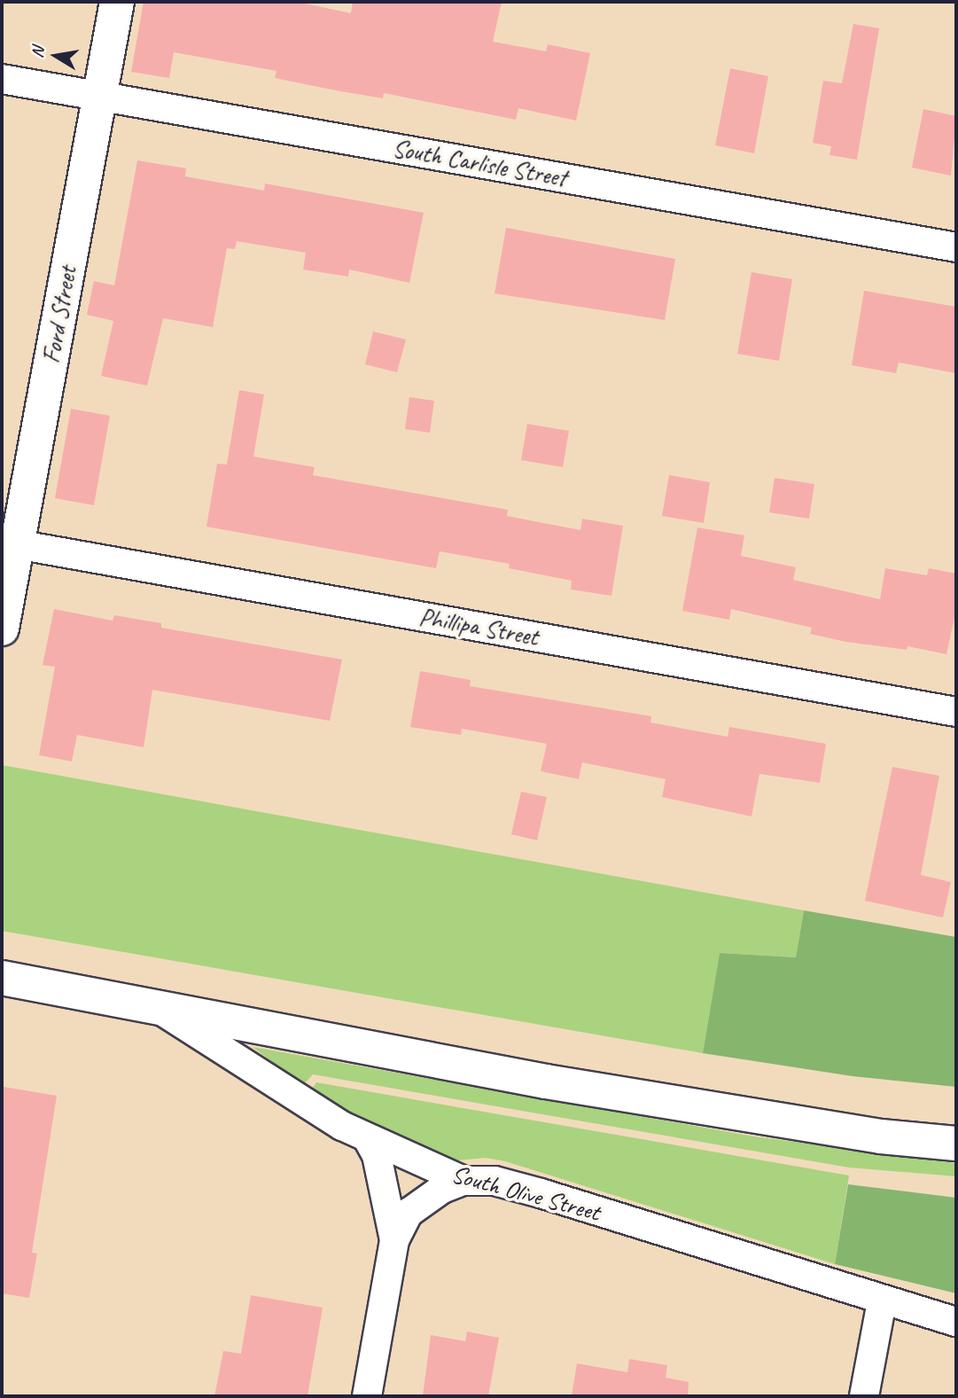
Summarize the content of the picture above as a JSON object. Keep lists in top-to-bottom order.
{
  "streets": {
    "street": [
      "South Carlisle Street",
      "Ford Street",
      "Phillipa Street",
      "South Olive Street"
    ]
  },
  "crossings": [
    ["South Carlisle Street", "Ford Street"],
    ["Ford Street", "Phillipa Street"]
  ],
  "north": "left"
}
